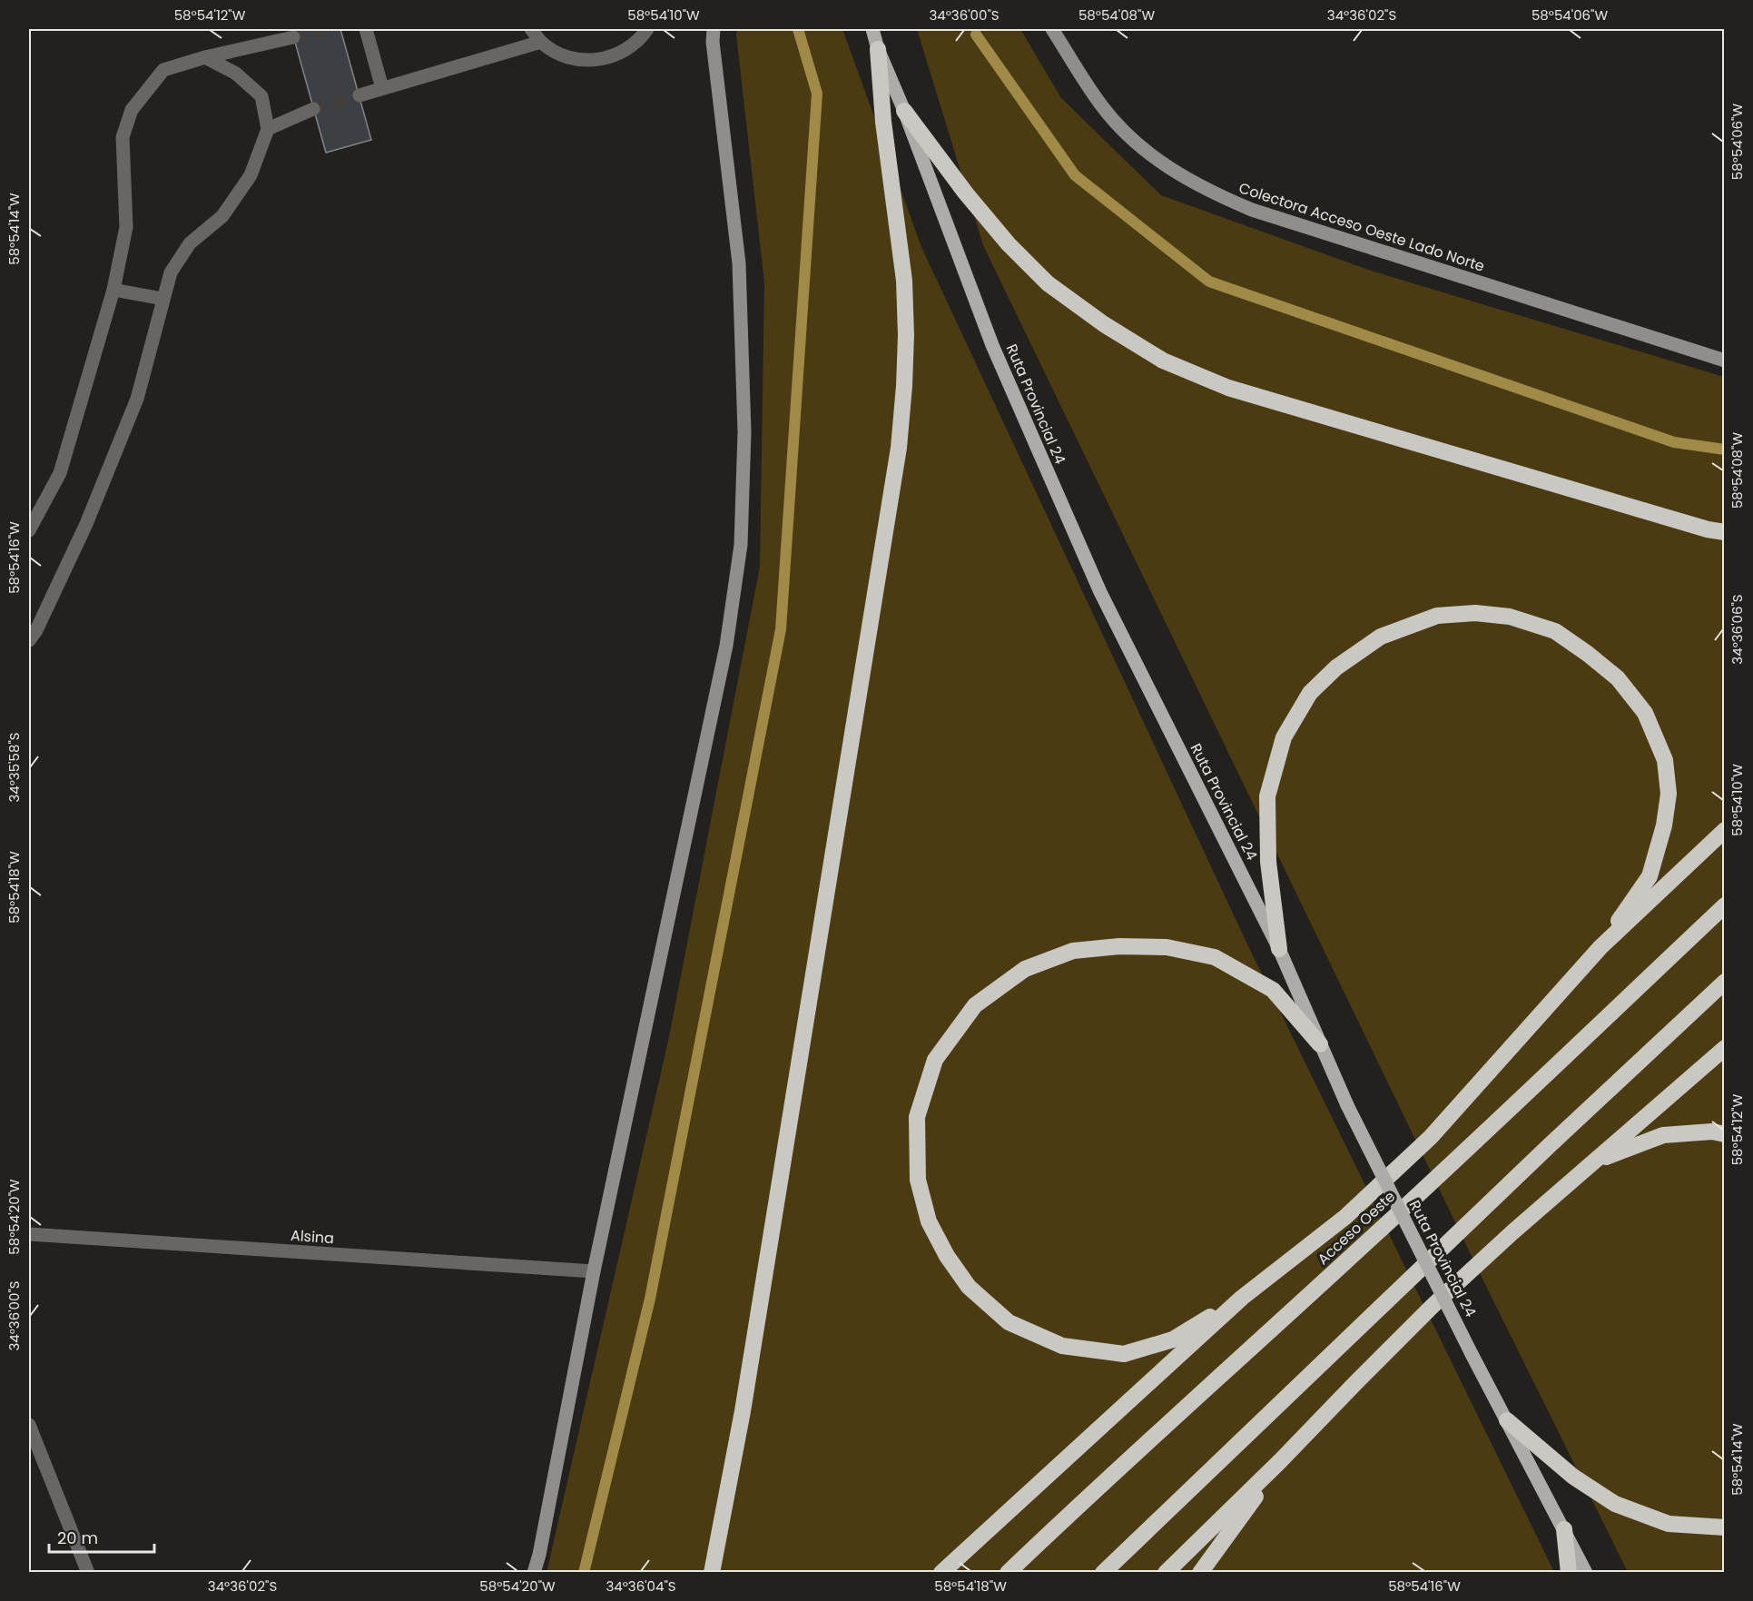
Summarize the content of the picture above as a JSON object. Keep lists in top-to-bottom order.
{
  "streets": {
    "highway": ["Acceso Oeste"],
    "main road": ["Ruta Provincial 24"],
    "street": ["Colectora Acceso Oeste Lado Norte", "Alsina"]
  },
  "scale_bar": "20 m",
  "coordinates": [
    "58°54'12\"W",
    "58°54'10\"W",
    "34°36'00\"S",
    "58°54'08\"W",
    "34°36'02\"S",
    "58°54'06\"W",
    "58°54'14\"W",
    "58°54'16\"W",
    "34°36'06\"S",
    "34°35'58\"S",
    "58°54'18\"W",
    "58°54'20\"W",
    "34°36'04\"S"
  ]
}
